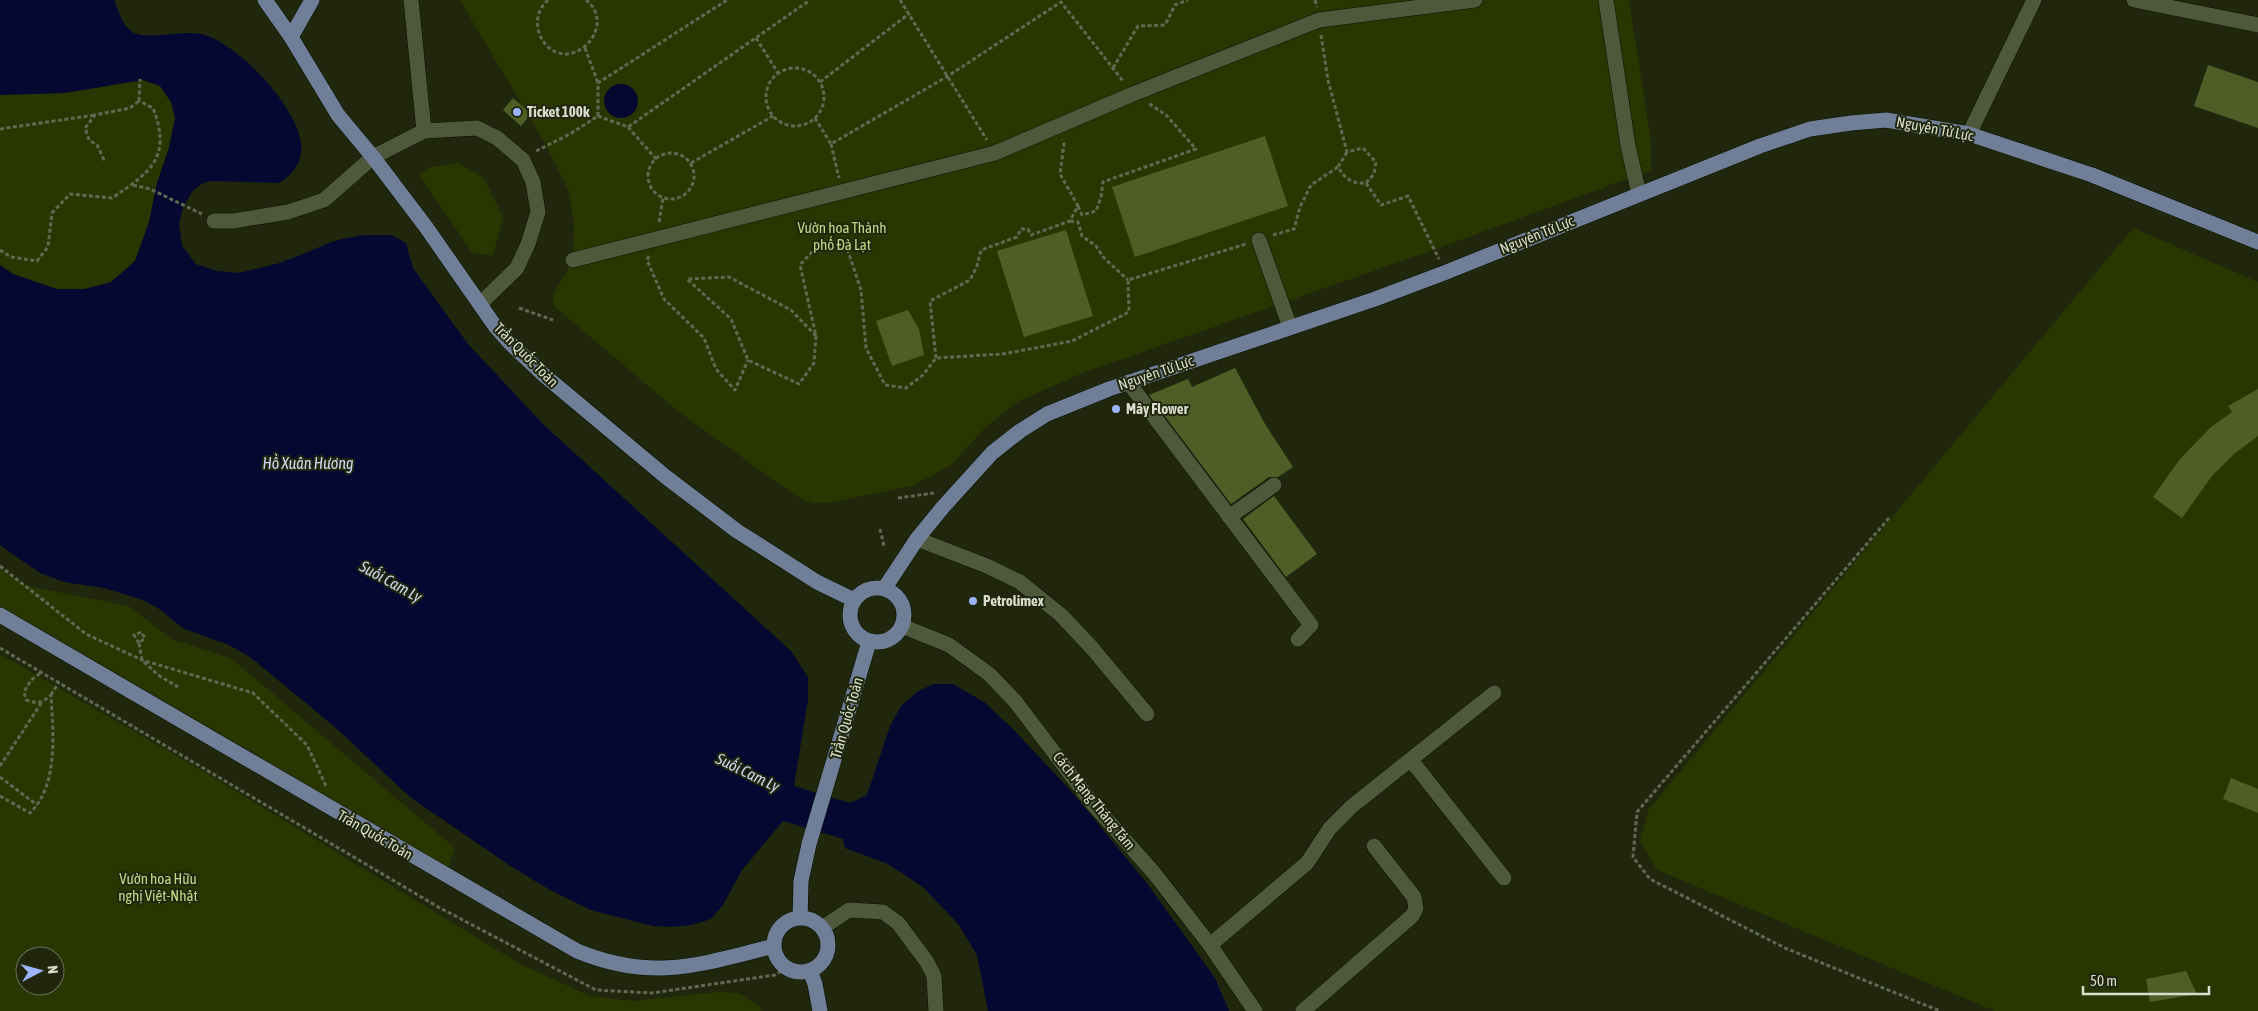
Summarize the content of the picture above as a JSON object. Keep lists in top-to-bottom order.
{
  "streets": {
    "main road": ["Nguyên Tử Lực", "Trần Quốc Toản"],
    "street": ["Cách Mạng Tháng Tám"]
  },
  "crossings": [
    ["Nguyên Tử Lực", "Trần Quốc Toản"],
    ["Nguyên Tử Lực", "Cách Mạng Tháng Tám"],
    ["Trần Quốc Toản", "Cách Mạng Tháng Tám"]
  ],
  "water": ["Hồ Xuân Hương", "Suối Cam Ly"],
  "parks": ["Vườn hoa Thành phố Đà Lạt", "Vườn hoa Hữu nghị Việt-Nhật"],
  "places": ["Ticket 100k", "Mây Flower", "Petrolimex"],
  "scale_bar": "50 m",
  "north": "right"
}
